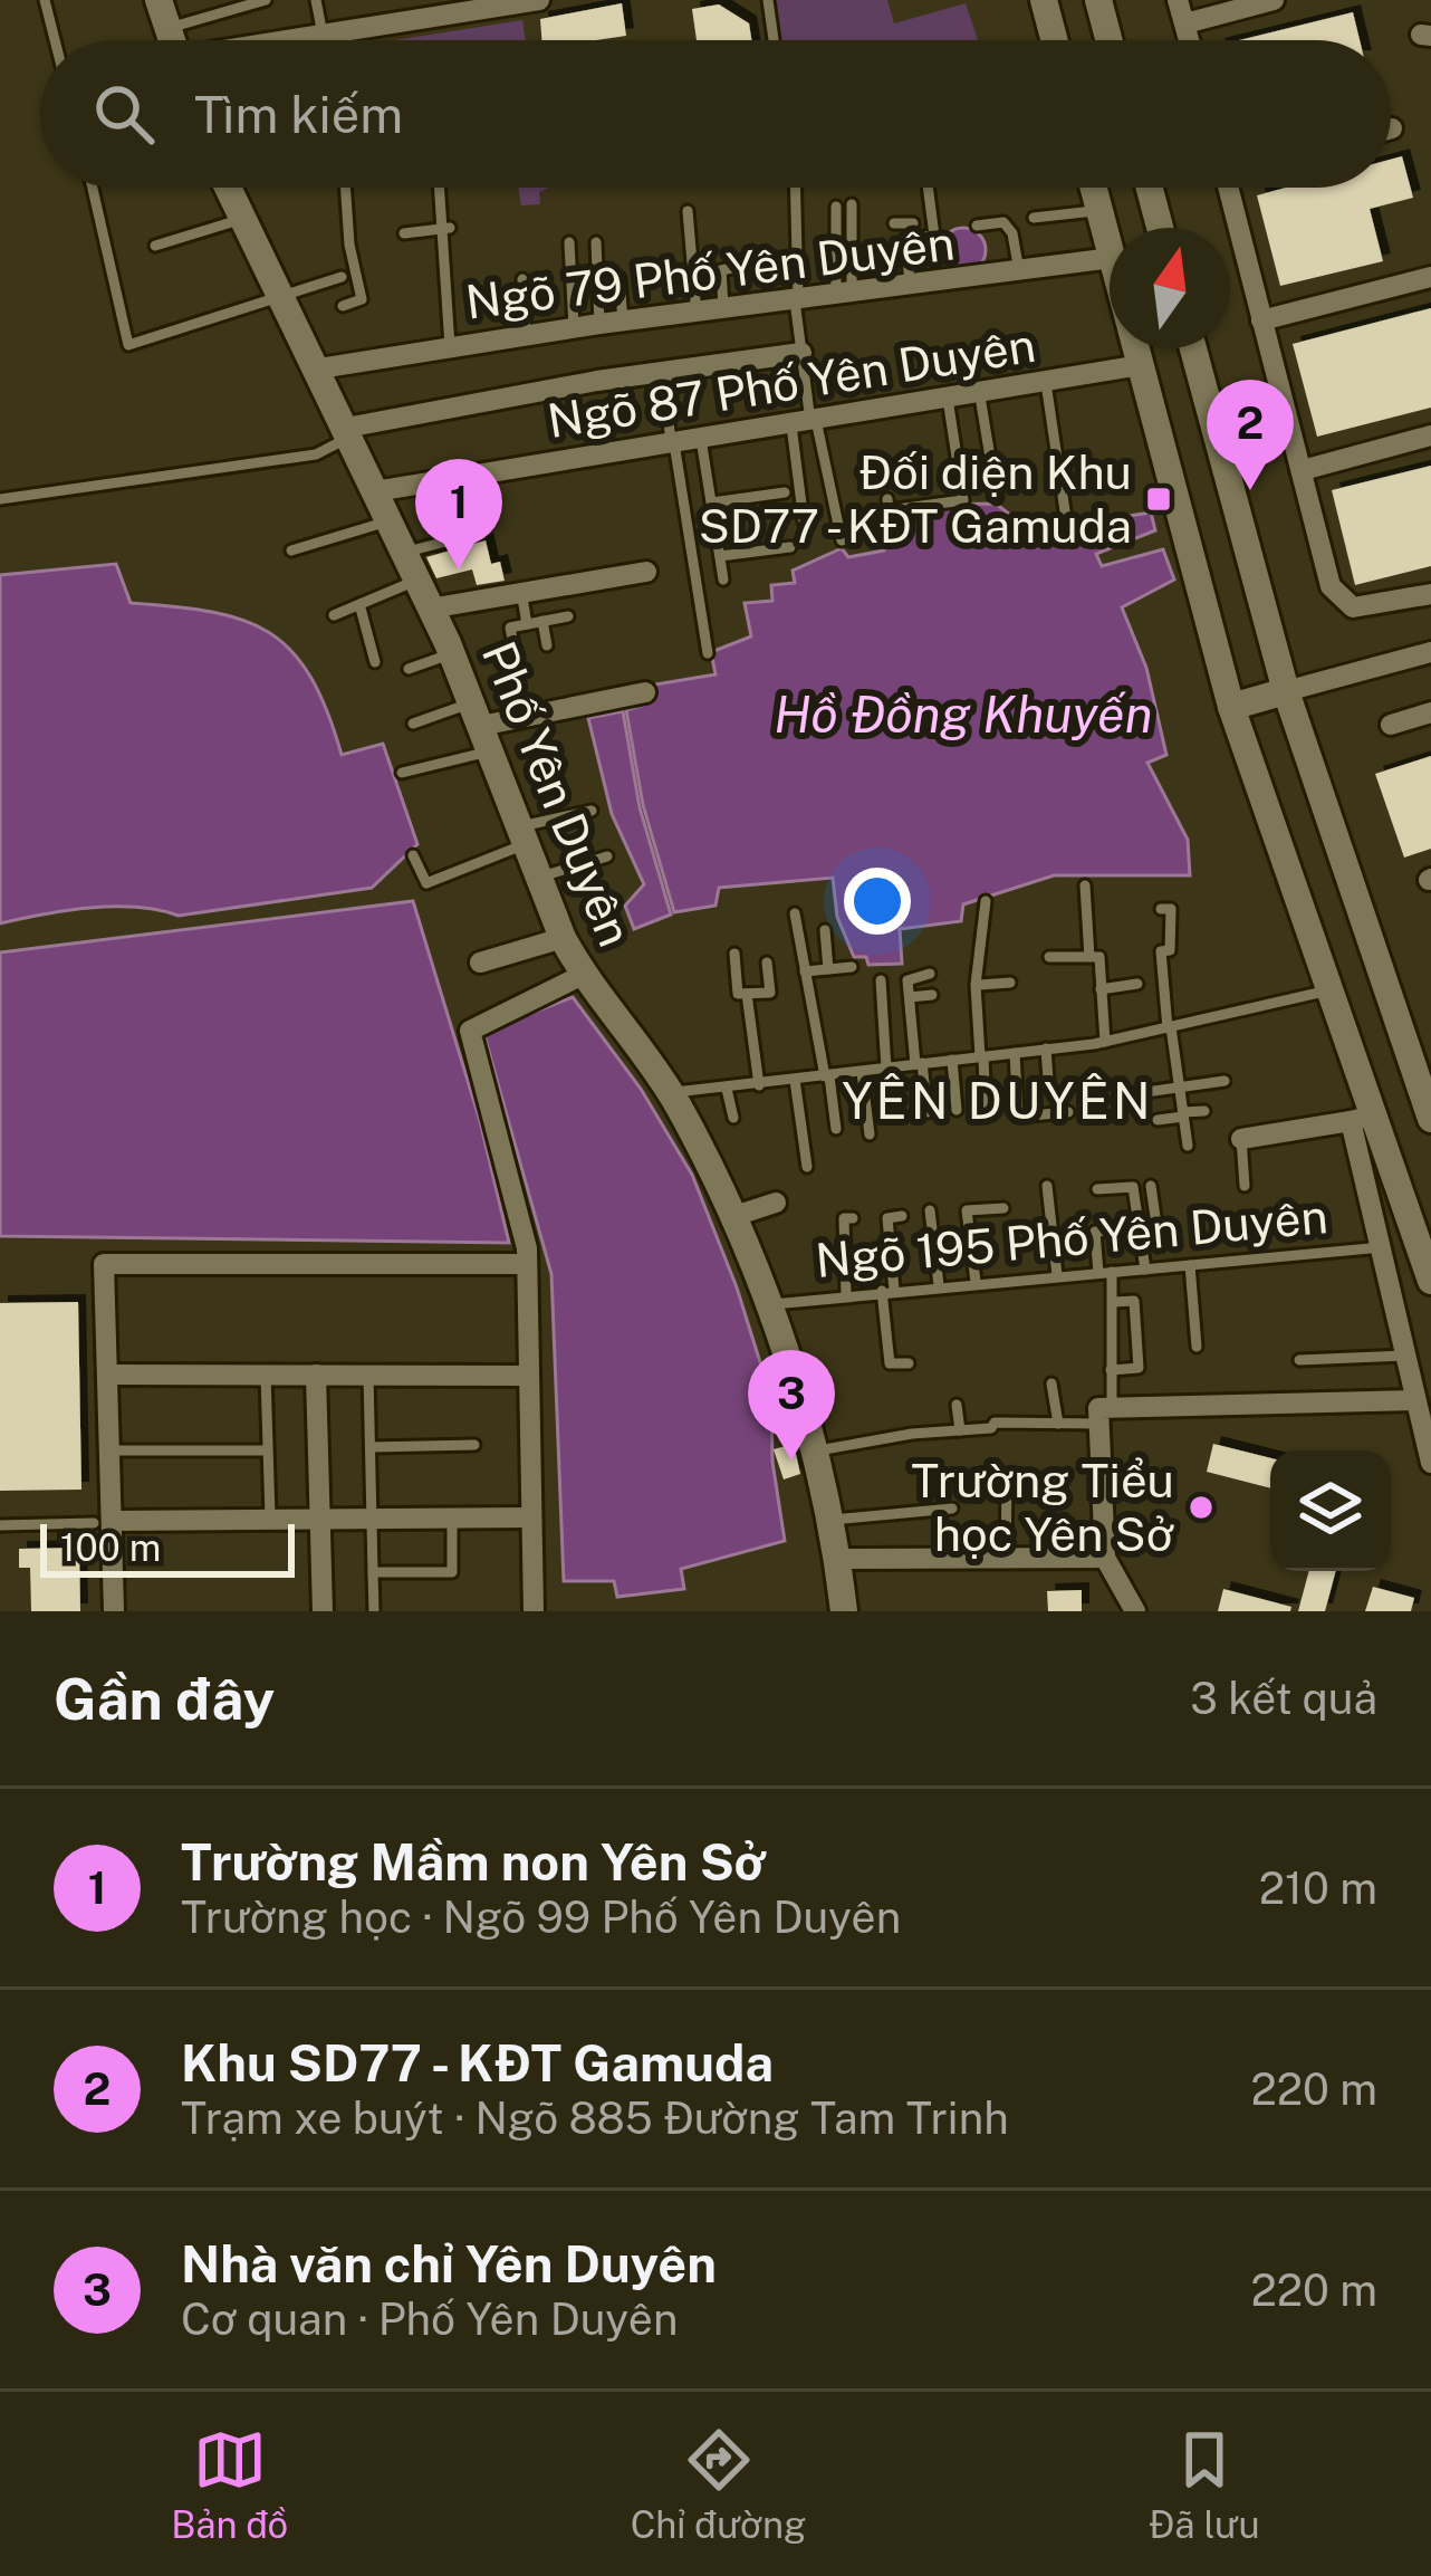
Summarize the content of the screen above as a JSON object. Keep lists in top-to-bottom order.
{
  "streets": {
    "street": ["Ngõ 79 Phố Yên Duyên", "Ngõ 87 Phố Yên Duyên", "Phố Yên Duyên"],
    "lane": ["Ngõ 195 Phố Yên Duyên"]
  },
  "crossings": [
    ["Ngõ 79 Phố Yên Duyên", "Phố Yên Duyên"],
    ["Ngõ 87 Phố Yên Duyên", "Phố Yên Duyên"],
    ["Phố Yên Duyên", "Ngõ 195 Phố Yên Duyên"]
  ],
  "districts": ["YÊN DUYÊN"],
  "water": ["Hồ Đồng Khuyến"],
  "places": {
    "transit": ["Đối diện Khu SD77 - KĐT Gamuda"],
    "other": ["Trường Tiểu học Yên Sở"]
  },
  "scale_bar": "100 m",
  "north": "top",
  "page": {
    "search": "Tìm kiếm",
    "pins": ["2", "1", "3"],
    "scale": "100 m",
    "heading": ["Gần đây", "3 kết quả"],
    "list": [
      {
        "mark": "1",
        "name": "Trường Mầm non Yên Sở",
        "note": "Trường học · Ngõ 99 Phố Yên Duyên",
        "value": "210 m"
      },
      {
        "mark": "2",
        "name": "Khu SD77 - KĐT Gamuda",
        "note": "Trạm xe buýt · Ngõ 885 Đường Tam Trinh",
        "value": "220 m"
      },
      {
        "mark": "3",
        "name": "Nhà văn chỉ Yên Duyên",
        "note": "Cơ quan · Phố Yên Duyên",
        "value": "220 m"
      }
    ],
    "nav": ["Bản đồ", "Chỉ đường", "Đã lưu"]
  }
}
